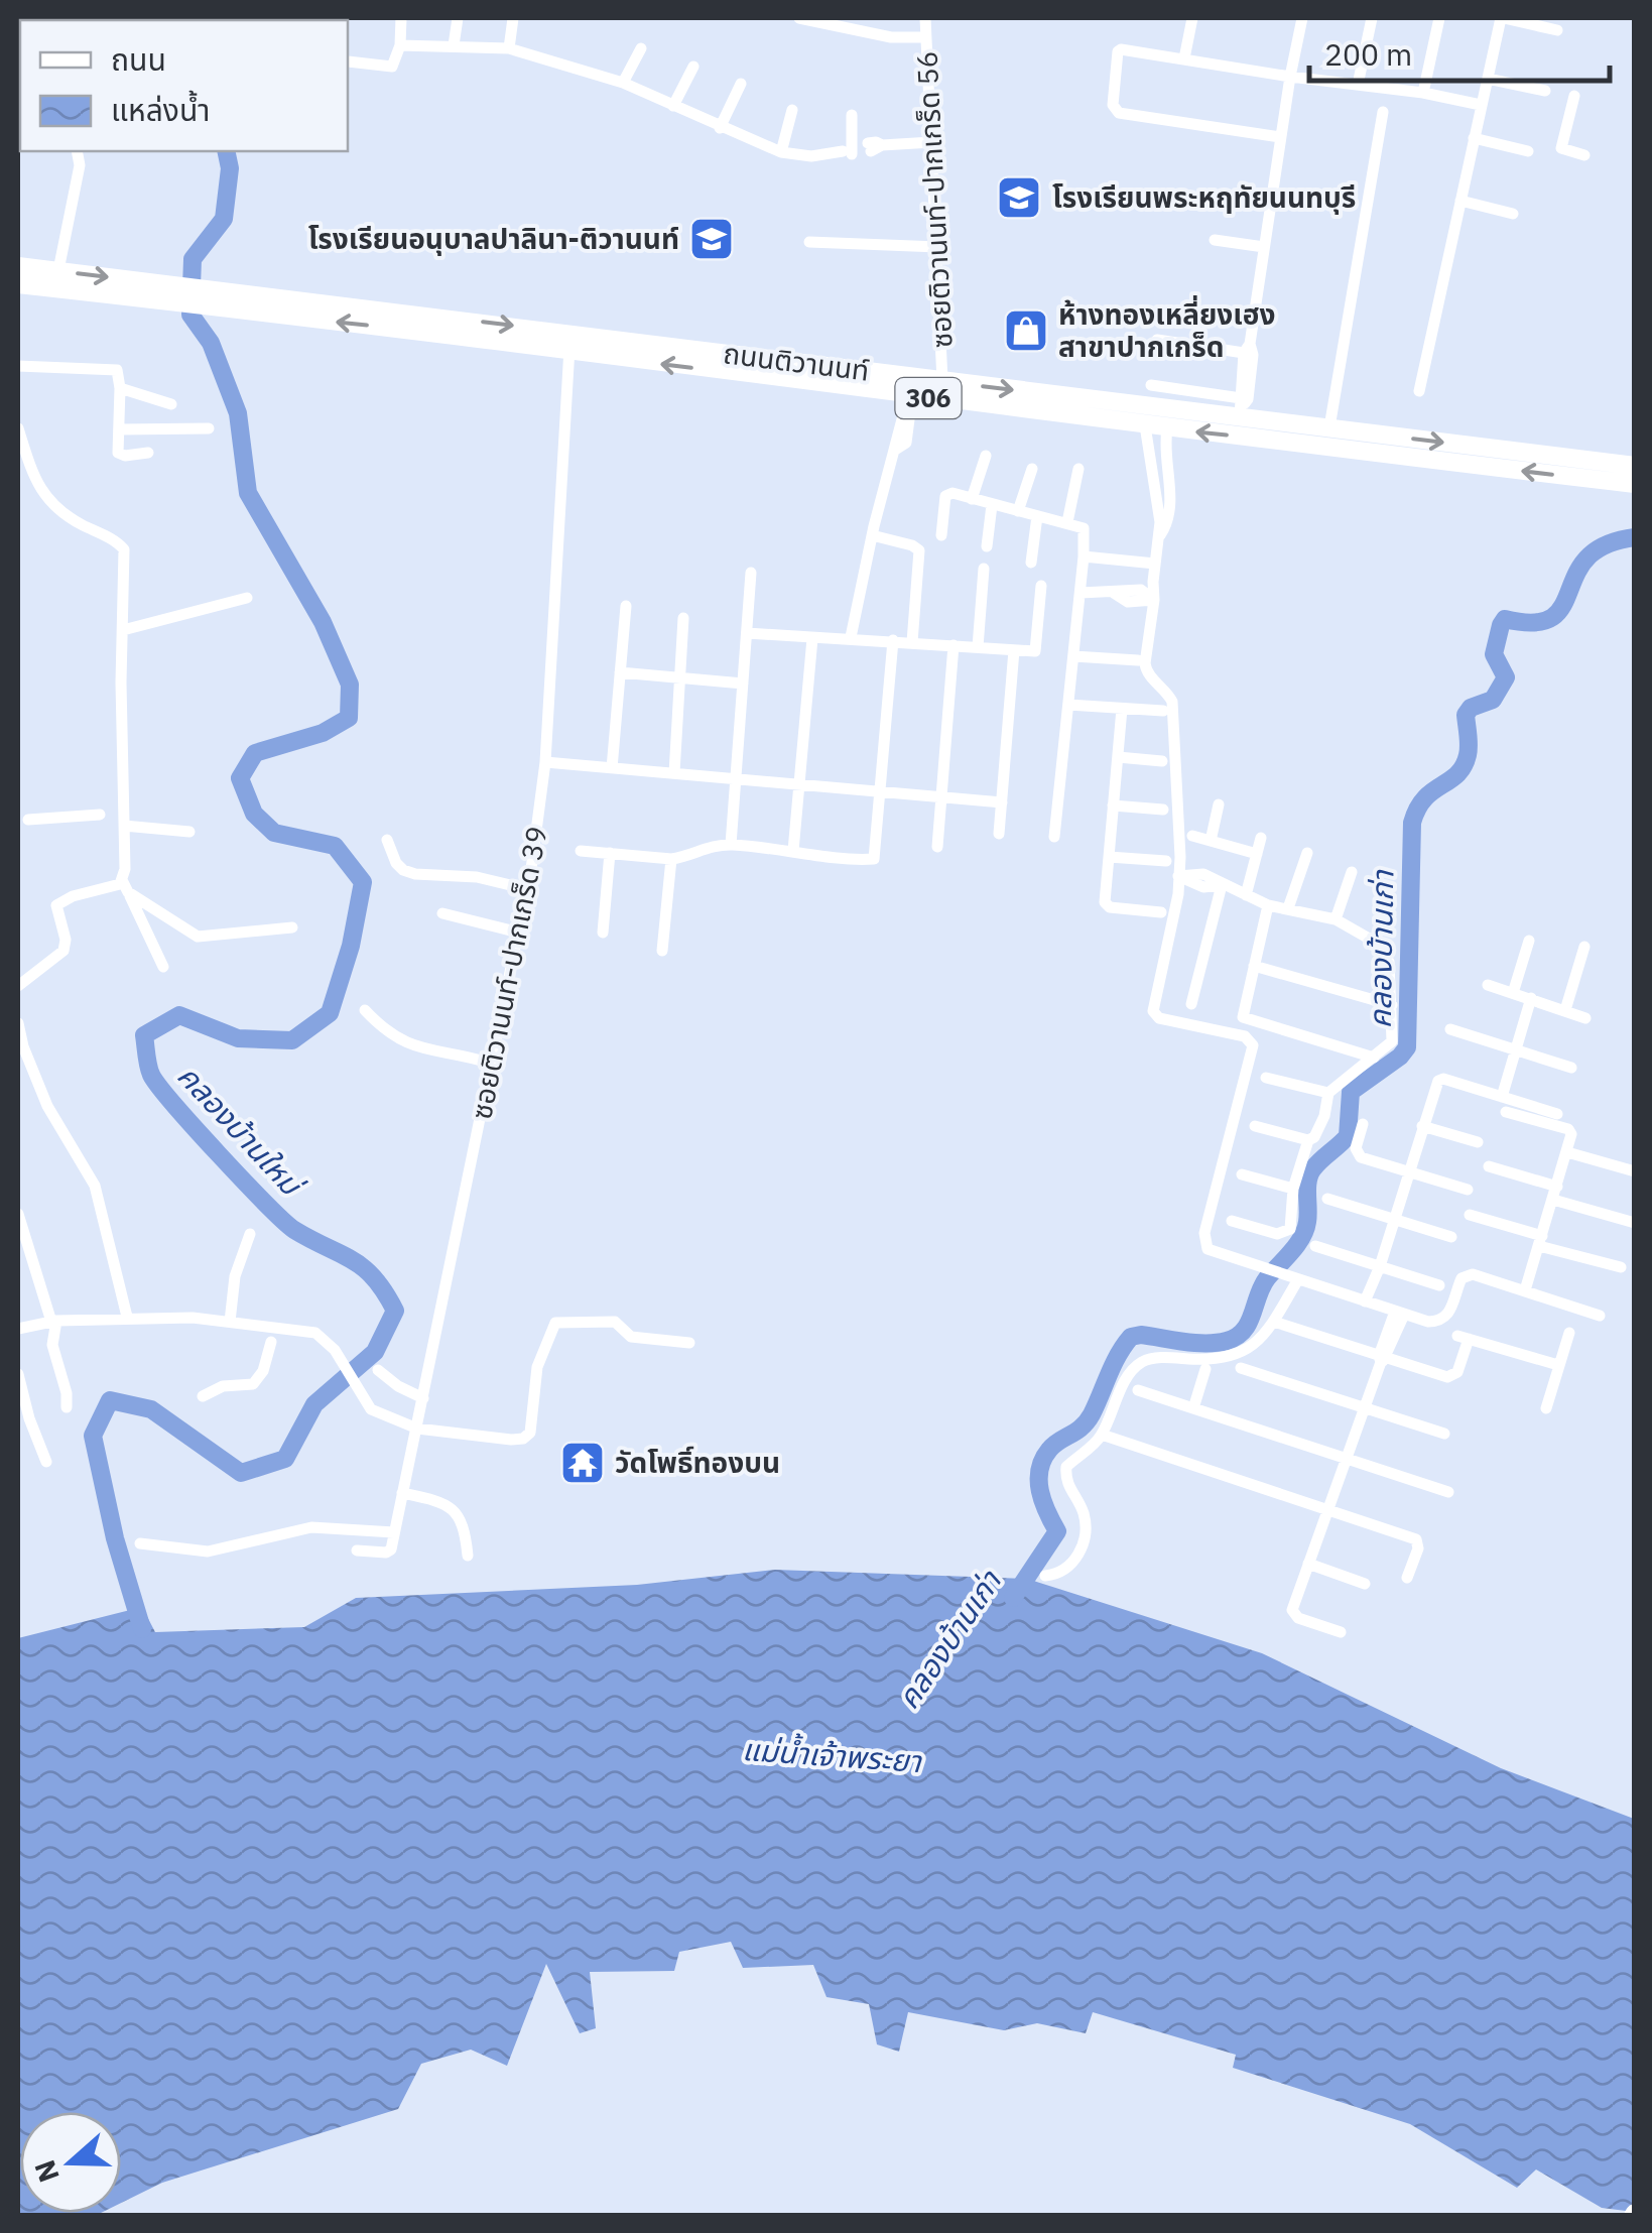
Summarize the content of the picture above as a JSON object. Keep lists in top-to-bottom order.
{
  "streets": {
    "main road": ["ถนนติวานนท์", "306"],
    "street": ["ซอยติวานนท์-ปากเกร็ด 56", "ซอยติวานนท์-ปากเกร็ด 39"]
  },
  "crossings": [
    ["ซอยติวานนท์-ปากเกร็ด 56", "ถนนติวานนท์"],
    ["ถนนติวานนท์", "ซอยติวานนท์-ปากเกร็ด 39"]
  ],
  "water": ["คลองบ้านเก่า", "คลองบ้านใหม่", "แม่น้ำเจ้าพระยา"],
  "places": {
    "school or university": ["โรงเรียนพระหฤทัยนนทบุรี", "โรงเรียนอนุบาลปาลินา-ติวานนท์"],
    "shop": ["ห้างทองเหลี่ยงเฮง สาขาปากเกร็ด"],
    "temple": ["วัดโพธิ์ทองบน"]
  },
  "legend": ["ถนน", "แหล่งน้ำ"],
  "scale_bar": "200 m",
  "north": "left"
}
